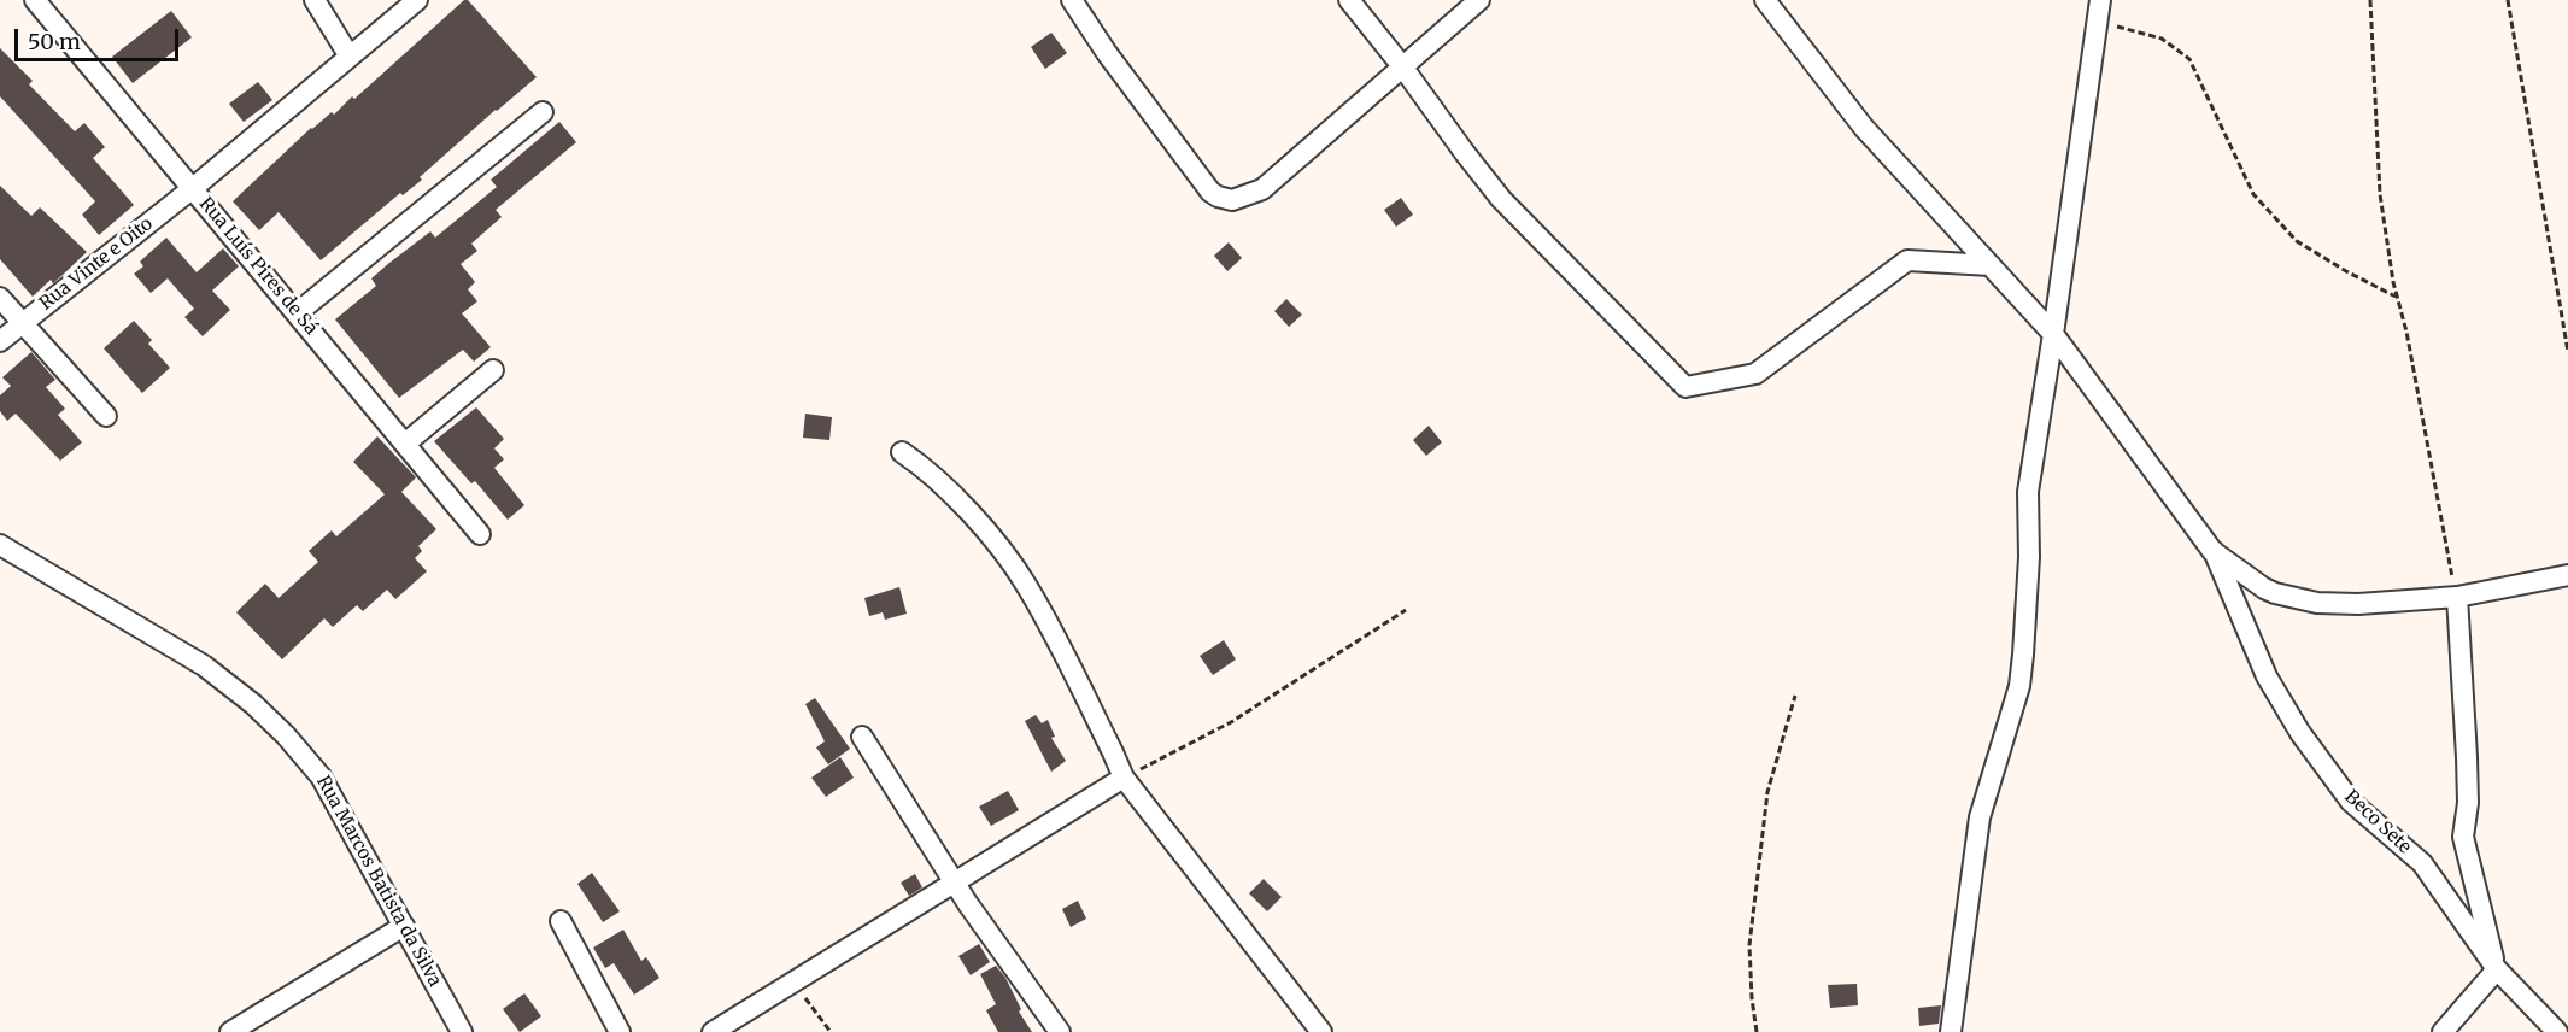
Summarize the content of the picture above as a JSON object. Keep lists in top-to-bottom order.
{
  "streets": {
    "street": [
      "Rua Vinte e Oito",
      "Rua Luís Pires de Sá",
      "Beco Sete",
      "Rua Marcos Batista da Silva"
    ]
  },
  "crossings": [
    ["Rua Vinte e Oito", "Rua Luís Pires de Sá"]
  ],
  "scale_bar": "50 m"
}
